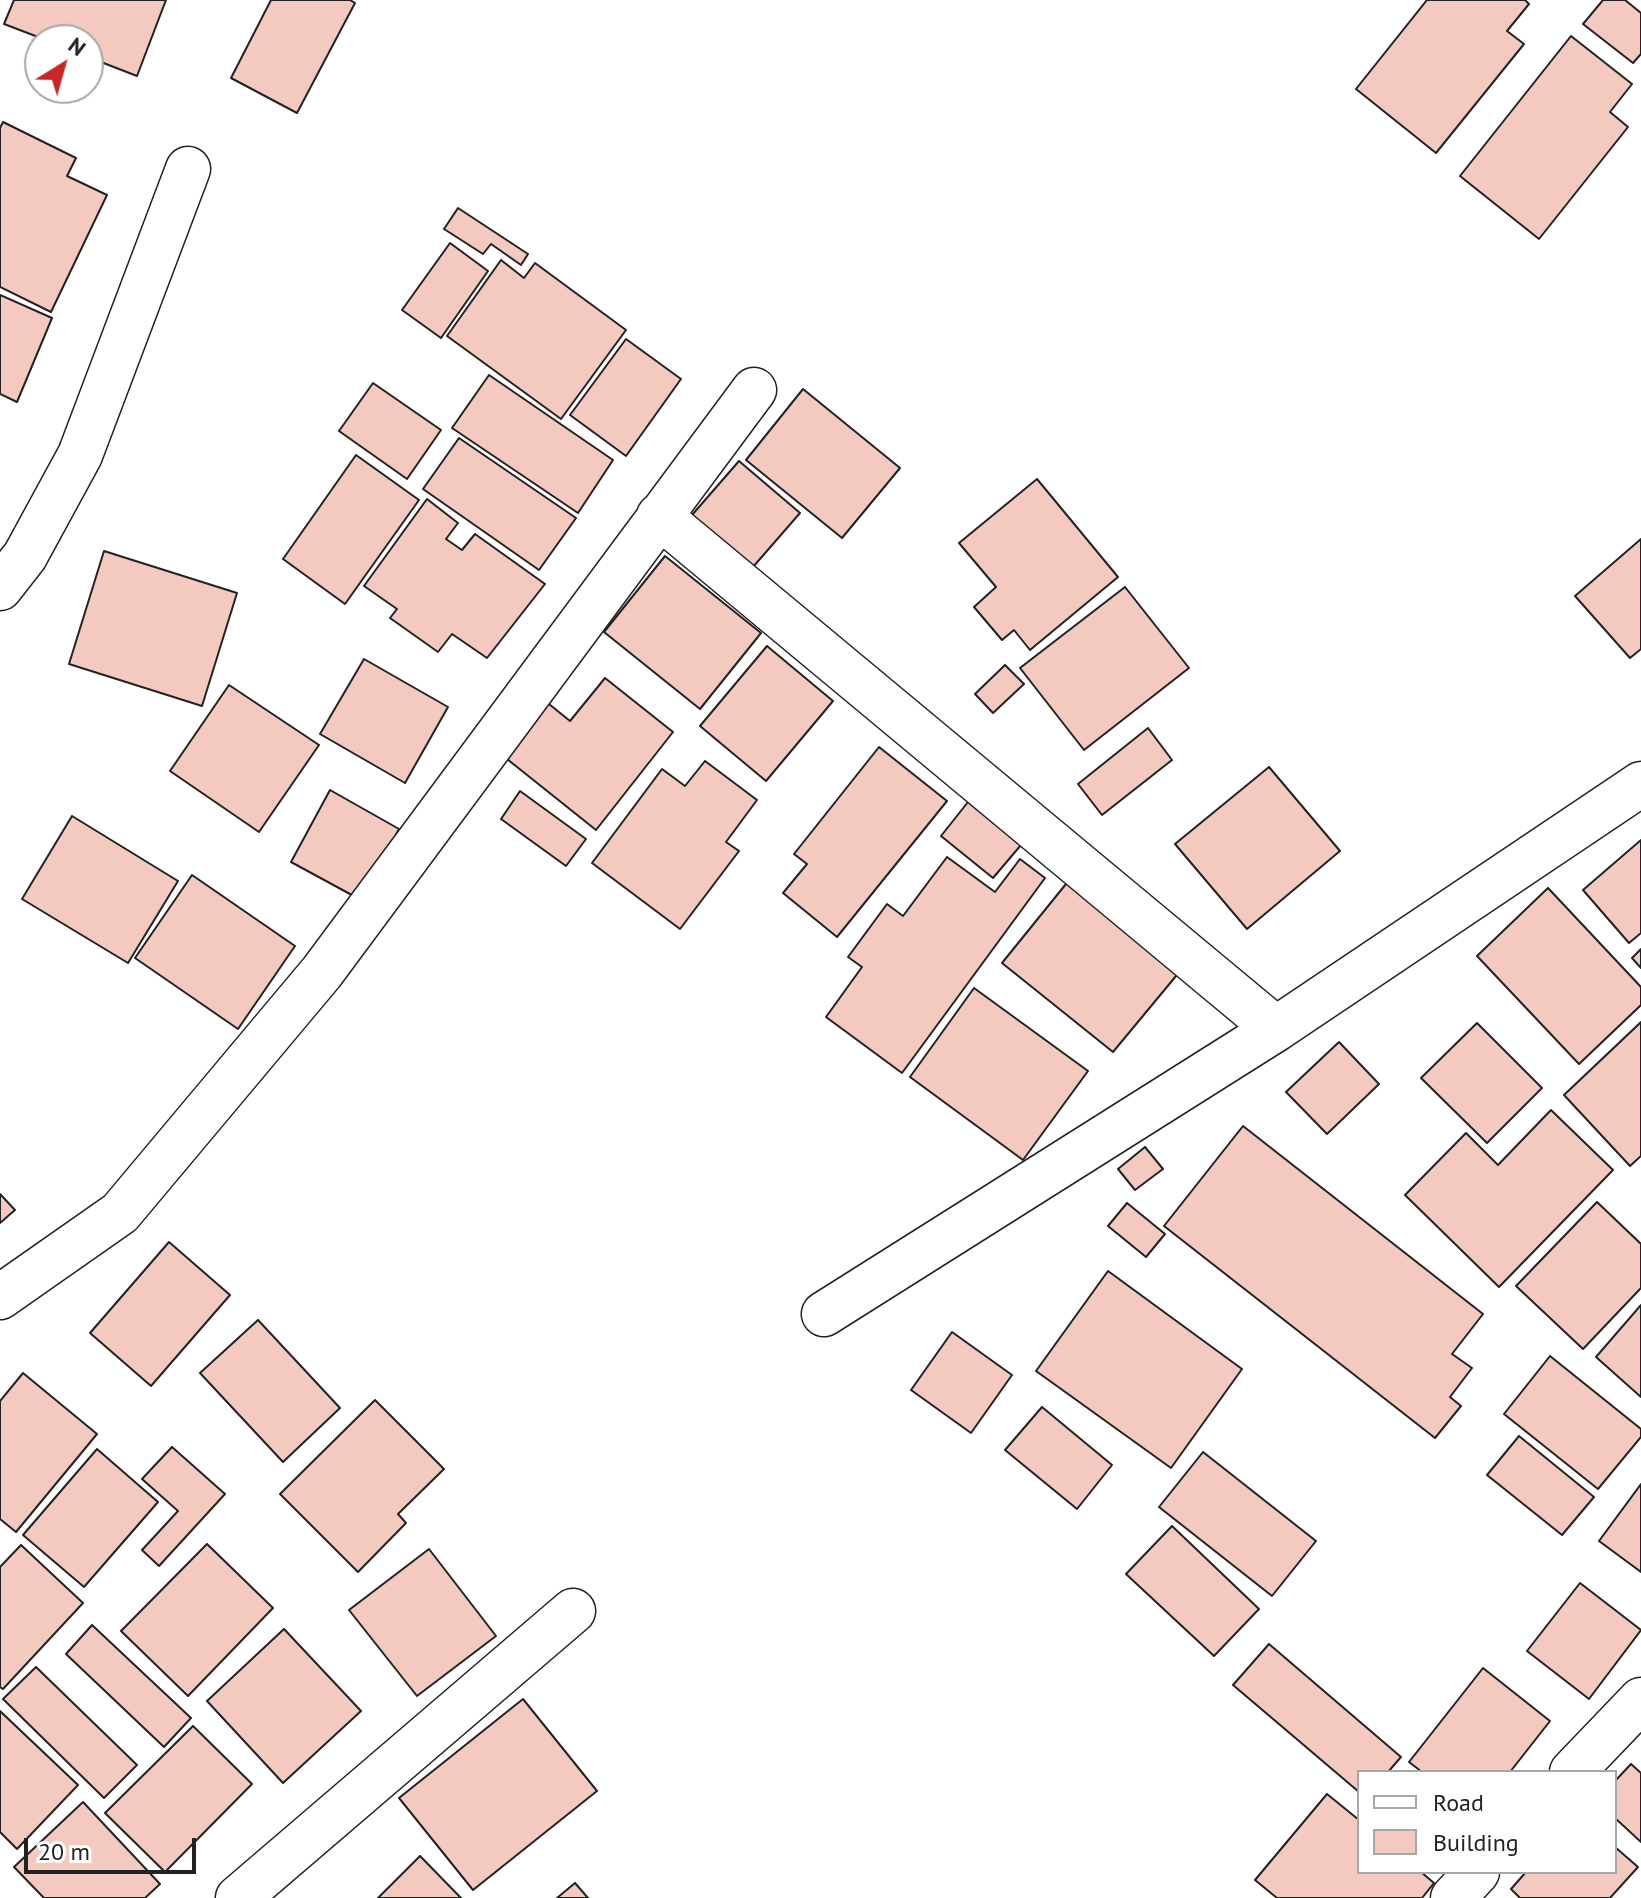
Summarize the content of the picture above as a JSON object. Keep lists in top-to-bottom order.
{
  "legend": ["Road", "Building"],
  "scale_bar": "20 m",
  "north": "top right"
}
